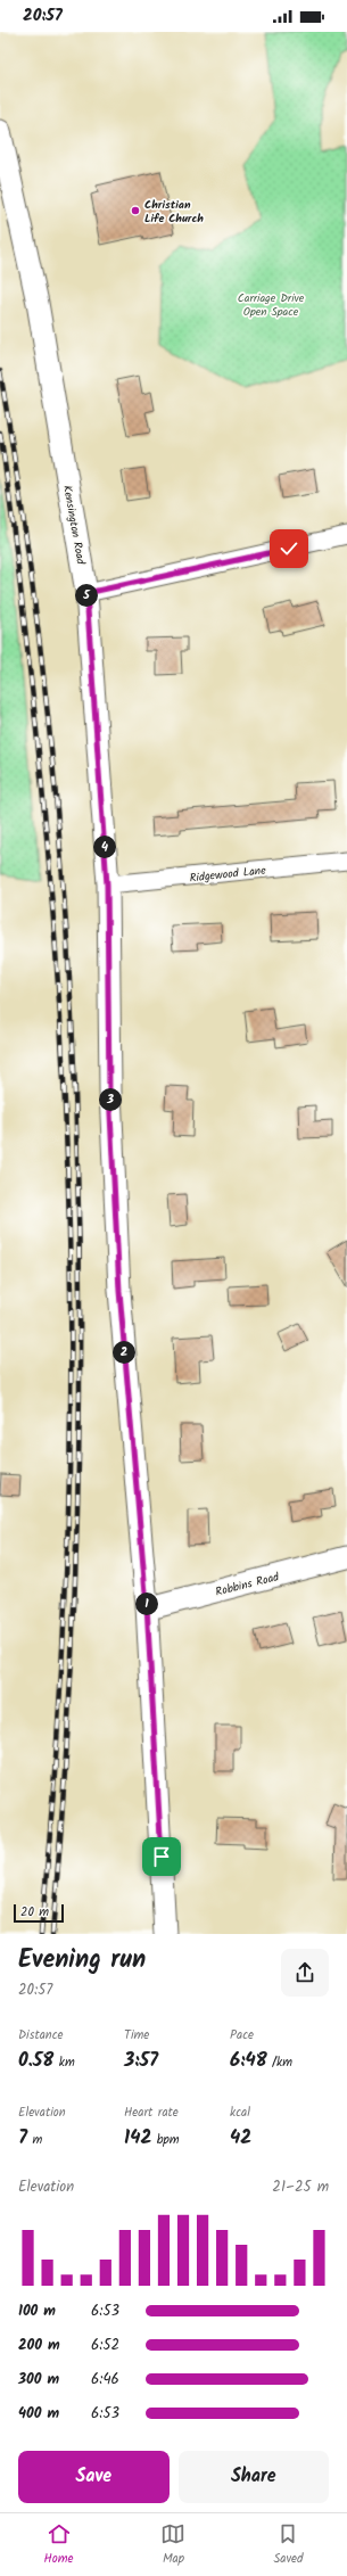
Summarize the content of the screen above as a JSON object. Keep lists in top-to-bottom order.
{
  "streets": {
    "street": ["Kensington Road", "Ridgewood Lane", "Robbins Road"]
  },
  "crossings": [
    ["Kensington Road", "Ridgewood Lane"],
    ["Kensington Road", "Robbins Road"]
  ],
  "parks": ["Carriage Drive Open Space"],
  "places": ["Christian Life Church"],
  "scale_bar": "20 m",
  "page": {
    "status": "20:57",
    "pins": [
      "5",
      "4",
      "3",
      "2",
      "1"
    ],
    "scale": "20 m",
    "heading": ["Evening run", "20:57"],
    "stats": [
      ["Distance", "0.58 km"],
      ["Time", "3:57"],
      ["Pace", "6:48 /km"],
      ["Elevation", "7 m"],
      ["Heart rate", "142 bpm"],
      ["kcal", "42"]
    ],
    "chart": ["Elevation", "21–25 m"],
    "list": [
      {
        "name": "100 m",
        "note": "6:53"
      },
      {
        "name": "200 m",
        "note": "6:52"
      },
      {
        "name": "300 m",
        "note": "6:46"
      },
      {
        "name": "400 m",
        "note": "6:53"
      }
    ],
    "buttons": ["Save", "Share"],
    "tabs": ["Home", "Map", "Saved"]
  }
}
